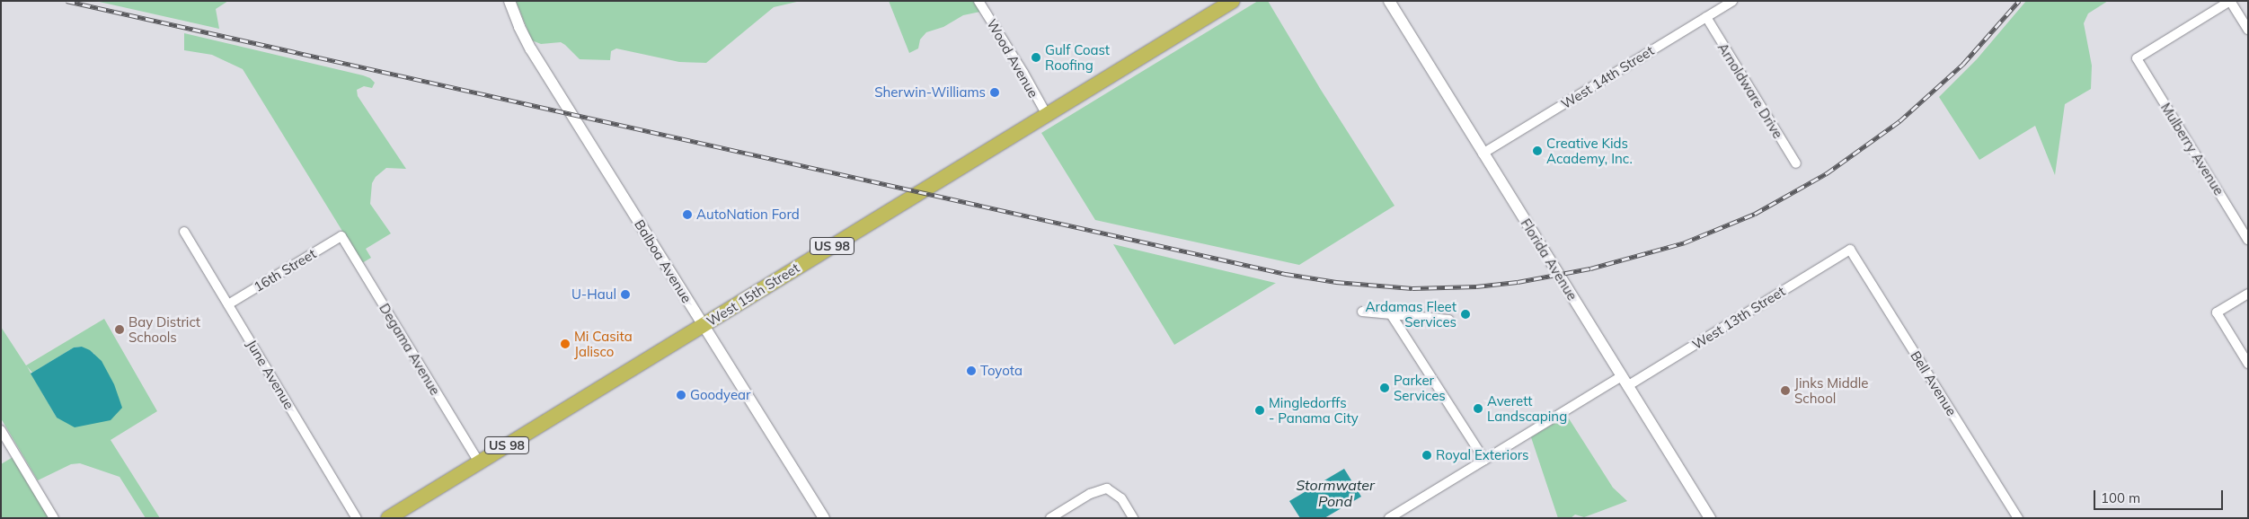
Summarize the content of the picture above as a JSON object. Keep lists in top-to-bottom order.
{
  "streets": {
    "highway": ["US 98", "West 15th Street"],
    "street": [
      "Wood Avenue",
      "West 14th Street",
      "Arnoldware Drive",
      "Mulberry Avenue",
      "Florida Avenue",
      "Balboa Avenue",
      "16th Street",
      "West 13th Street",
      "Degama Avenue",
      "June Avenue",
      "Bell Avenue"
    ]
  },
  "crossings": [
    ["Wood Avenue", "West 15th Street"],
    ["West 14th Street", "Arnoldware Drive"],
    ["West 14th Street", "Florida Avenue"],
    ["Florida Avenue", "West 13th Street"],
    ["Balboa Avenue", "West 15th Street"],
    ["16th Street", "Degama Avenue"],
    ["16th Street", "June Avenue"],
    ["West 15th Street", "Degama Avenue"],
    ["West 13th Street", "Bell Avenue"]
  ],
  "water": ["Stormwater Pond"],
  "places": [
    "Gulf Coast Roofing",
    "Sherwin-Williams",
    "Creative Kids Academy, Inc.",
    "AutoNation Ford",
    "U-Haul",
    "Ardamas Fleet Services",
    "Bay District Schools",
    "Mi Casita Jalisco",
    "Toyota",
    "Parker Services",
    "Jinks Middle School",
    "Goodyear",
    "Averett Landscaping",
    "Mingledorffs - Panama City",
    "Royal Exteriors"
  ],
  "scale_bar": "100 m"
}
